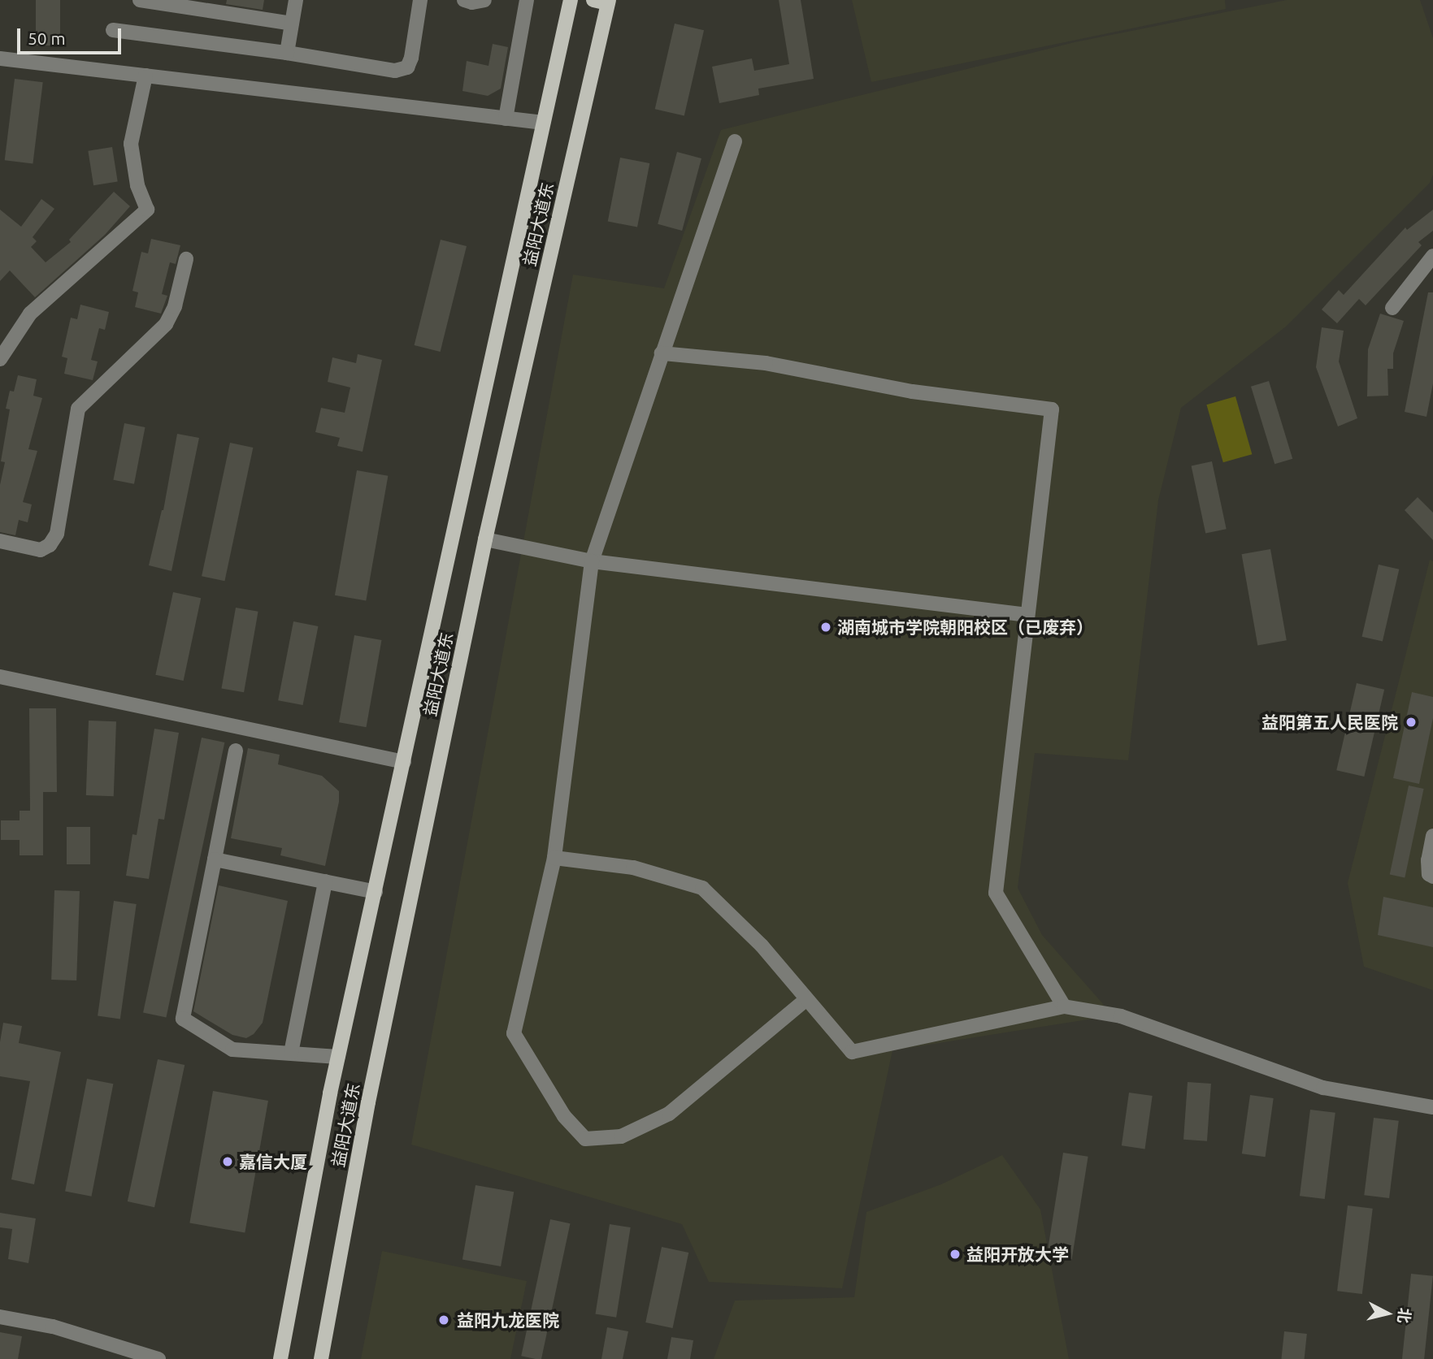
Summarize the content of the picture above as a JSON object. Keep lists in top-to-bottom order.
{
  "streets": {
    "main road": ["益阳大道东"]
  },
  "places": [
    "湖南城市学院朝阳校区（已废弃）",
    "益阳第五人民医院",
    "嘉信大厦",
    "益阳开放大学",
    "益阳九龙医院"
  ],
  "scale_bar": "50 m",
  "north": "right"
}
